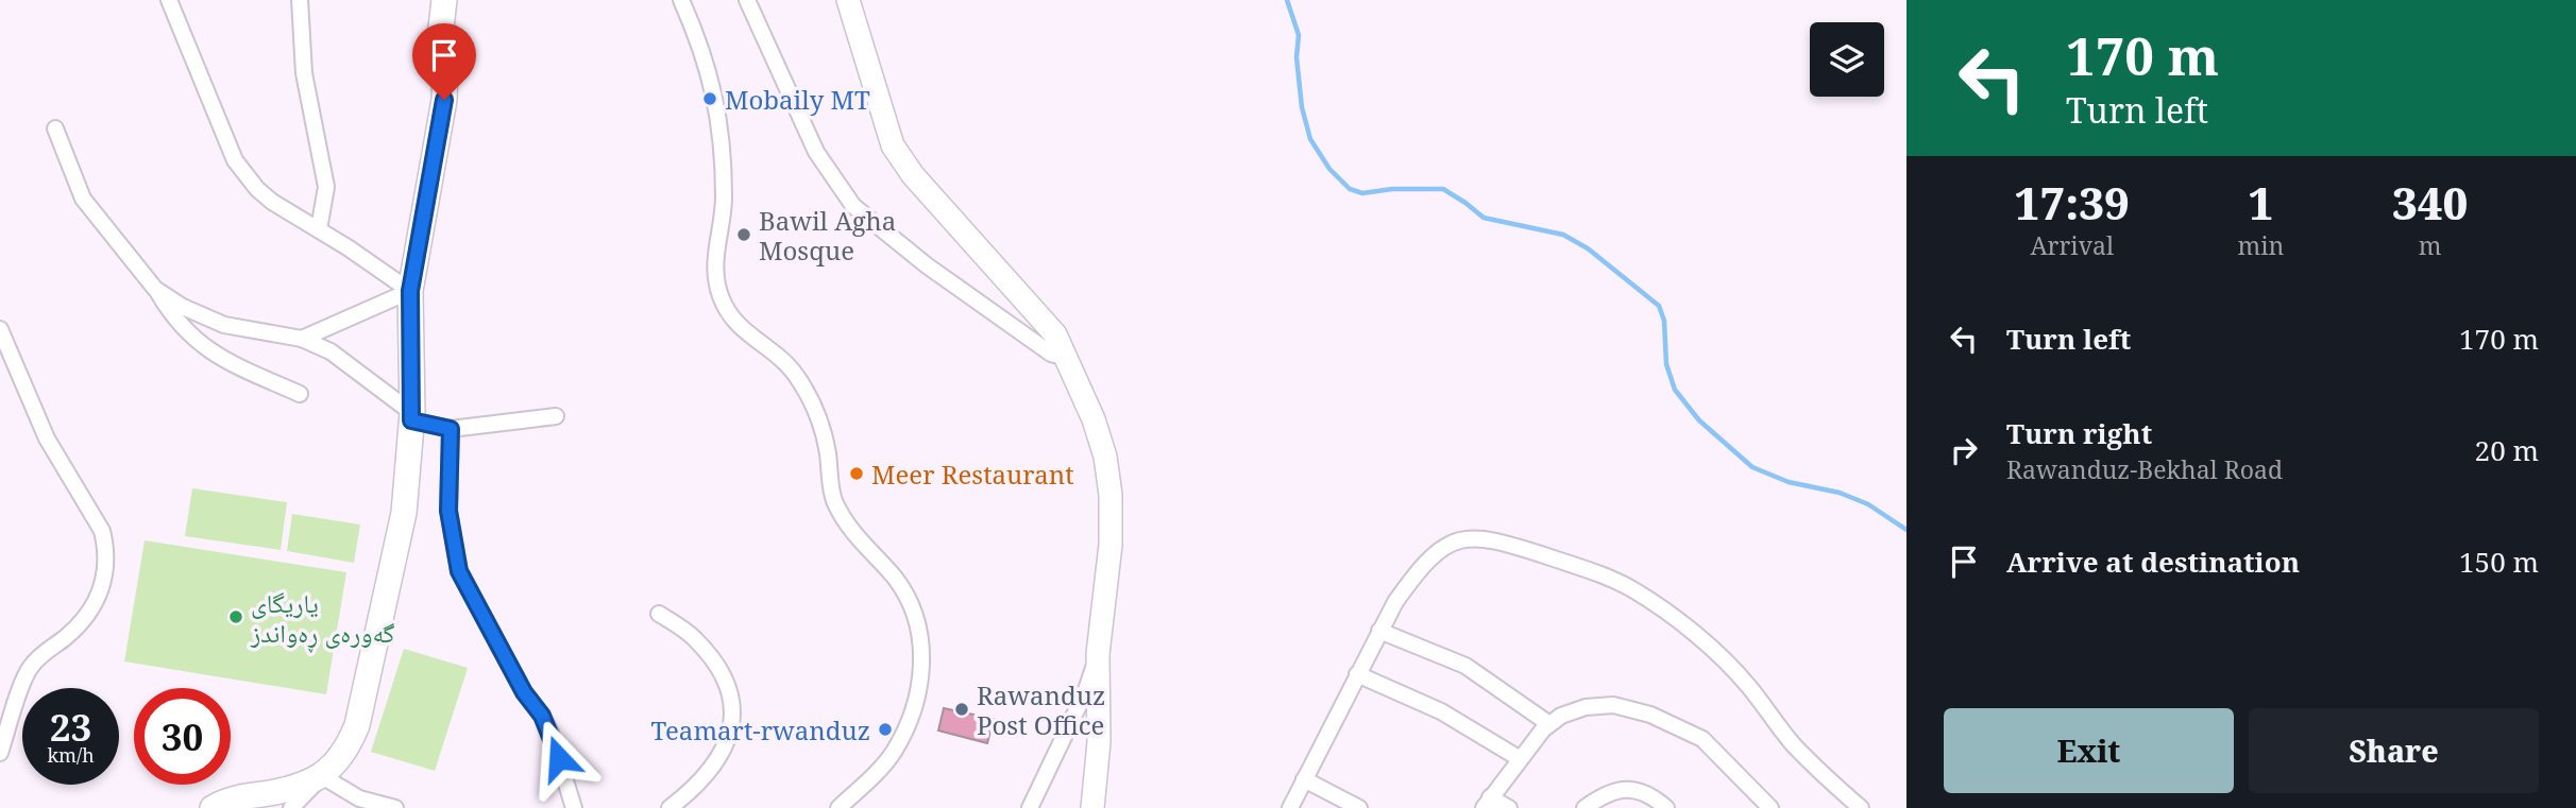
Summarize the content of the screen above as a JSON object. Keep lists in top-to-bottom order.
{
  "places": [
    "Mobaily MT",
    "Bawil Agha Mosque",
    "Meer Restaurant",
    "یاریگای گەورەی ڕەواندز",
    "Rawanduz Post Office",
    "Teamart-rwanduz"
  ],
  "page": {
    "turn": ["170 m", "Turn left"],
    "eta": [
      "17:39",
      "Arrival",
      "1",
      "min",
      "340",
      "m"
    ],
    "list": [
      {
        "name": "Turn left",
        "value": "170 m"
      },
      {
        "name": "Turn right",
        "note": "Rawanduz-Bekhal Road",
        "value": "20 m"
      },
      {
        "name": "Arrive at destination",
        "value": "150 m"
      }
    ],
    "speed": "23 km/h",
    "limit": "30",
    "buttons": ["Exit", "Share"]
  }
}
